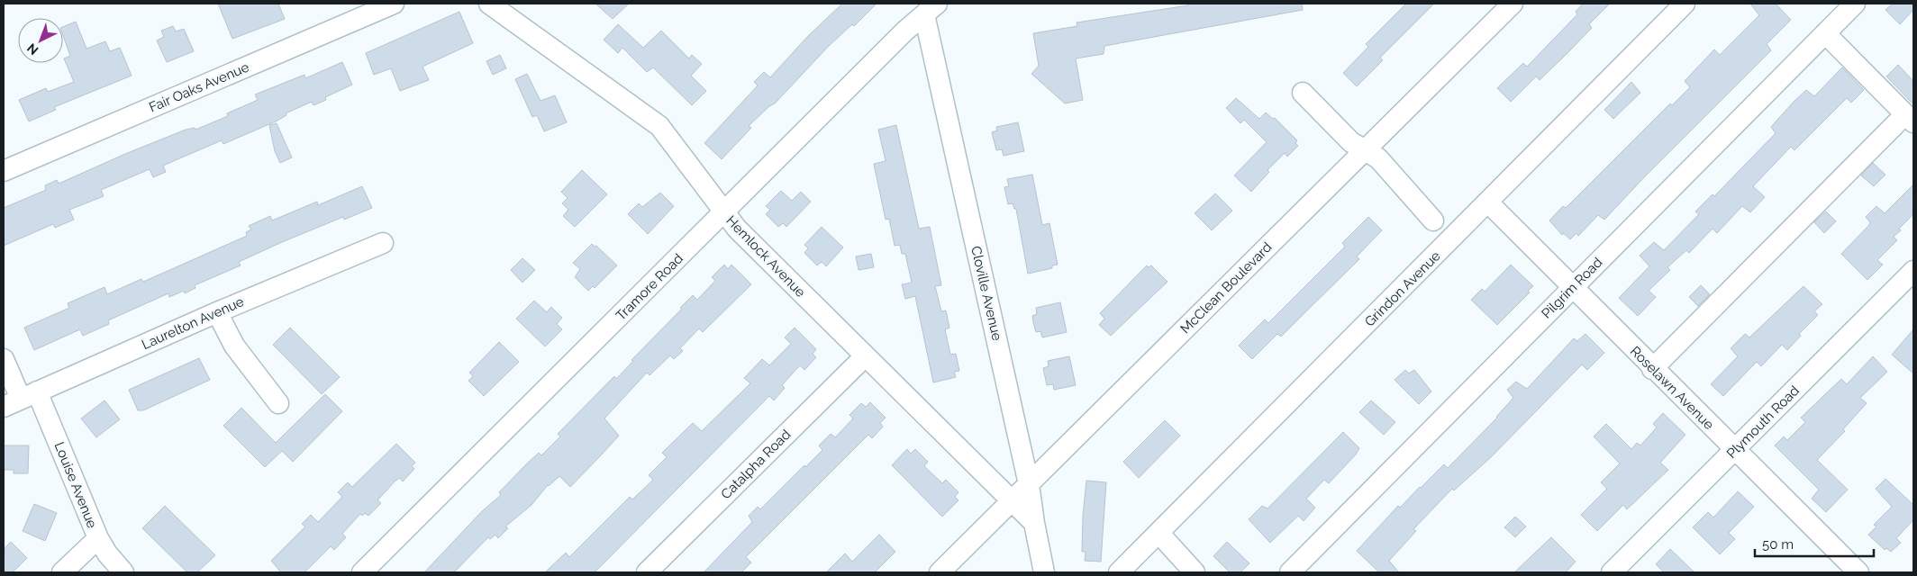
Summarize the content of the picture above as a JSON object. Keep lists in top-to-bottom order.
{
  "streets": {
    "street": [
      "Fair Oaks Avenue",
      "Hemlock Avenue",
      "Tramore Road",
      "McClean Boulevard",
      "Pilgrim Road",
      "Grindon Avenue",
      "Cloville Avenue",
      "Laurelton Avenue",
      "Roselawn Avenue",
      "Plymouth Road",
      "Catalpha Road",
      "Louise Avenue"
    ]
  },
  "crossings": [
    ["Hemlock Avenue", "Tramore Road"],
    ["Hemlock Avenue", "McClean Boulevard"],
    ["Hemlock Avenue", "Cloville Avenue"],
    ["Hemlock Avenue", "Catalpha Road"],
    ["Tramore Road", "Cloville Avenue"],
    ["McClean Boulevard", "Cloville Avenue"],
    ["Pilgrim Road", "Roselawn Avenue"],
    ["Grindon Avenue", "Roselawn Avenue"],
    ["Laurelton Avenue", "Louise Avenue"],
    ["Roselawn Avenue", "Plymouth Road"]
  ],
  "scale_bar": "50 m",
  "north": "bottom left"
}
